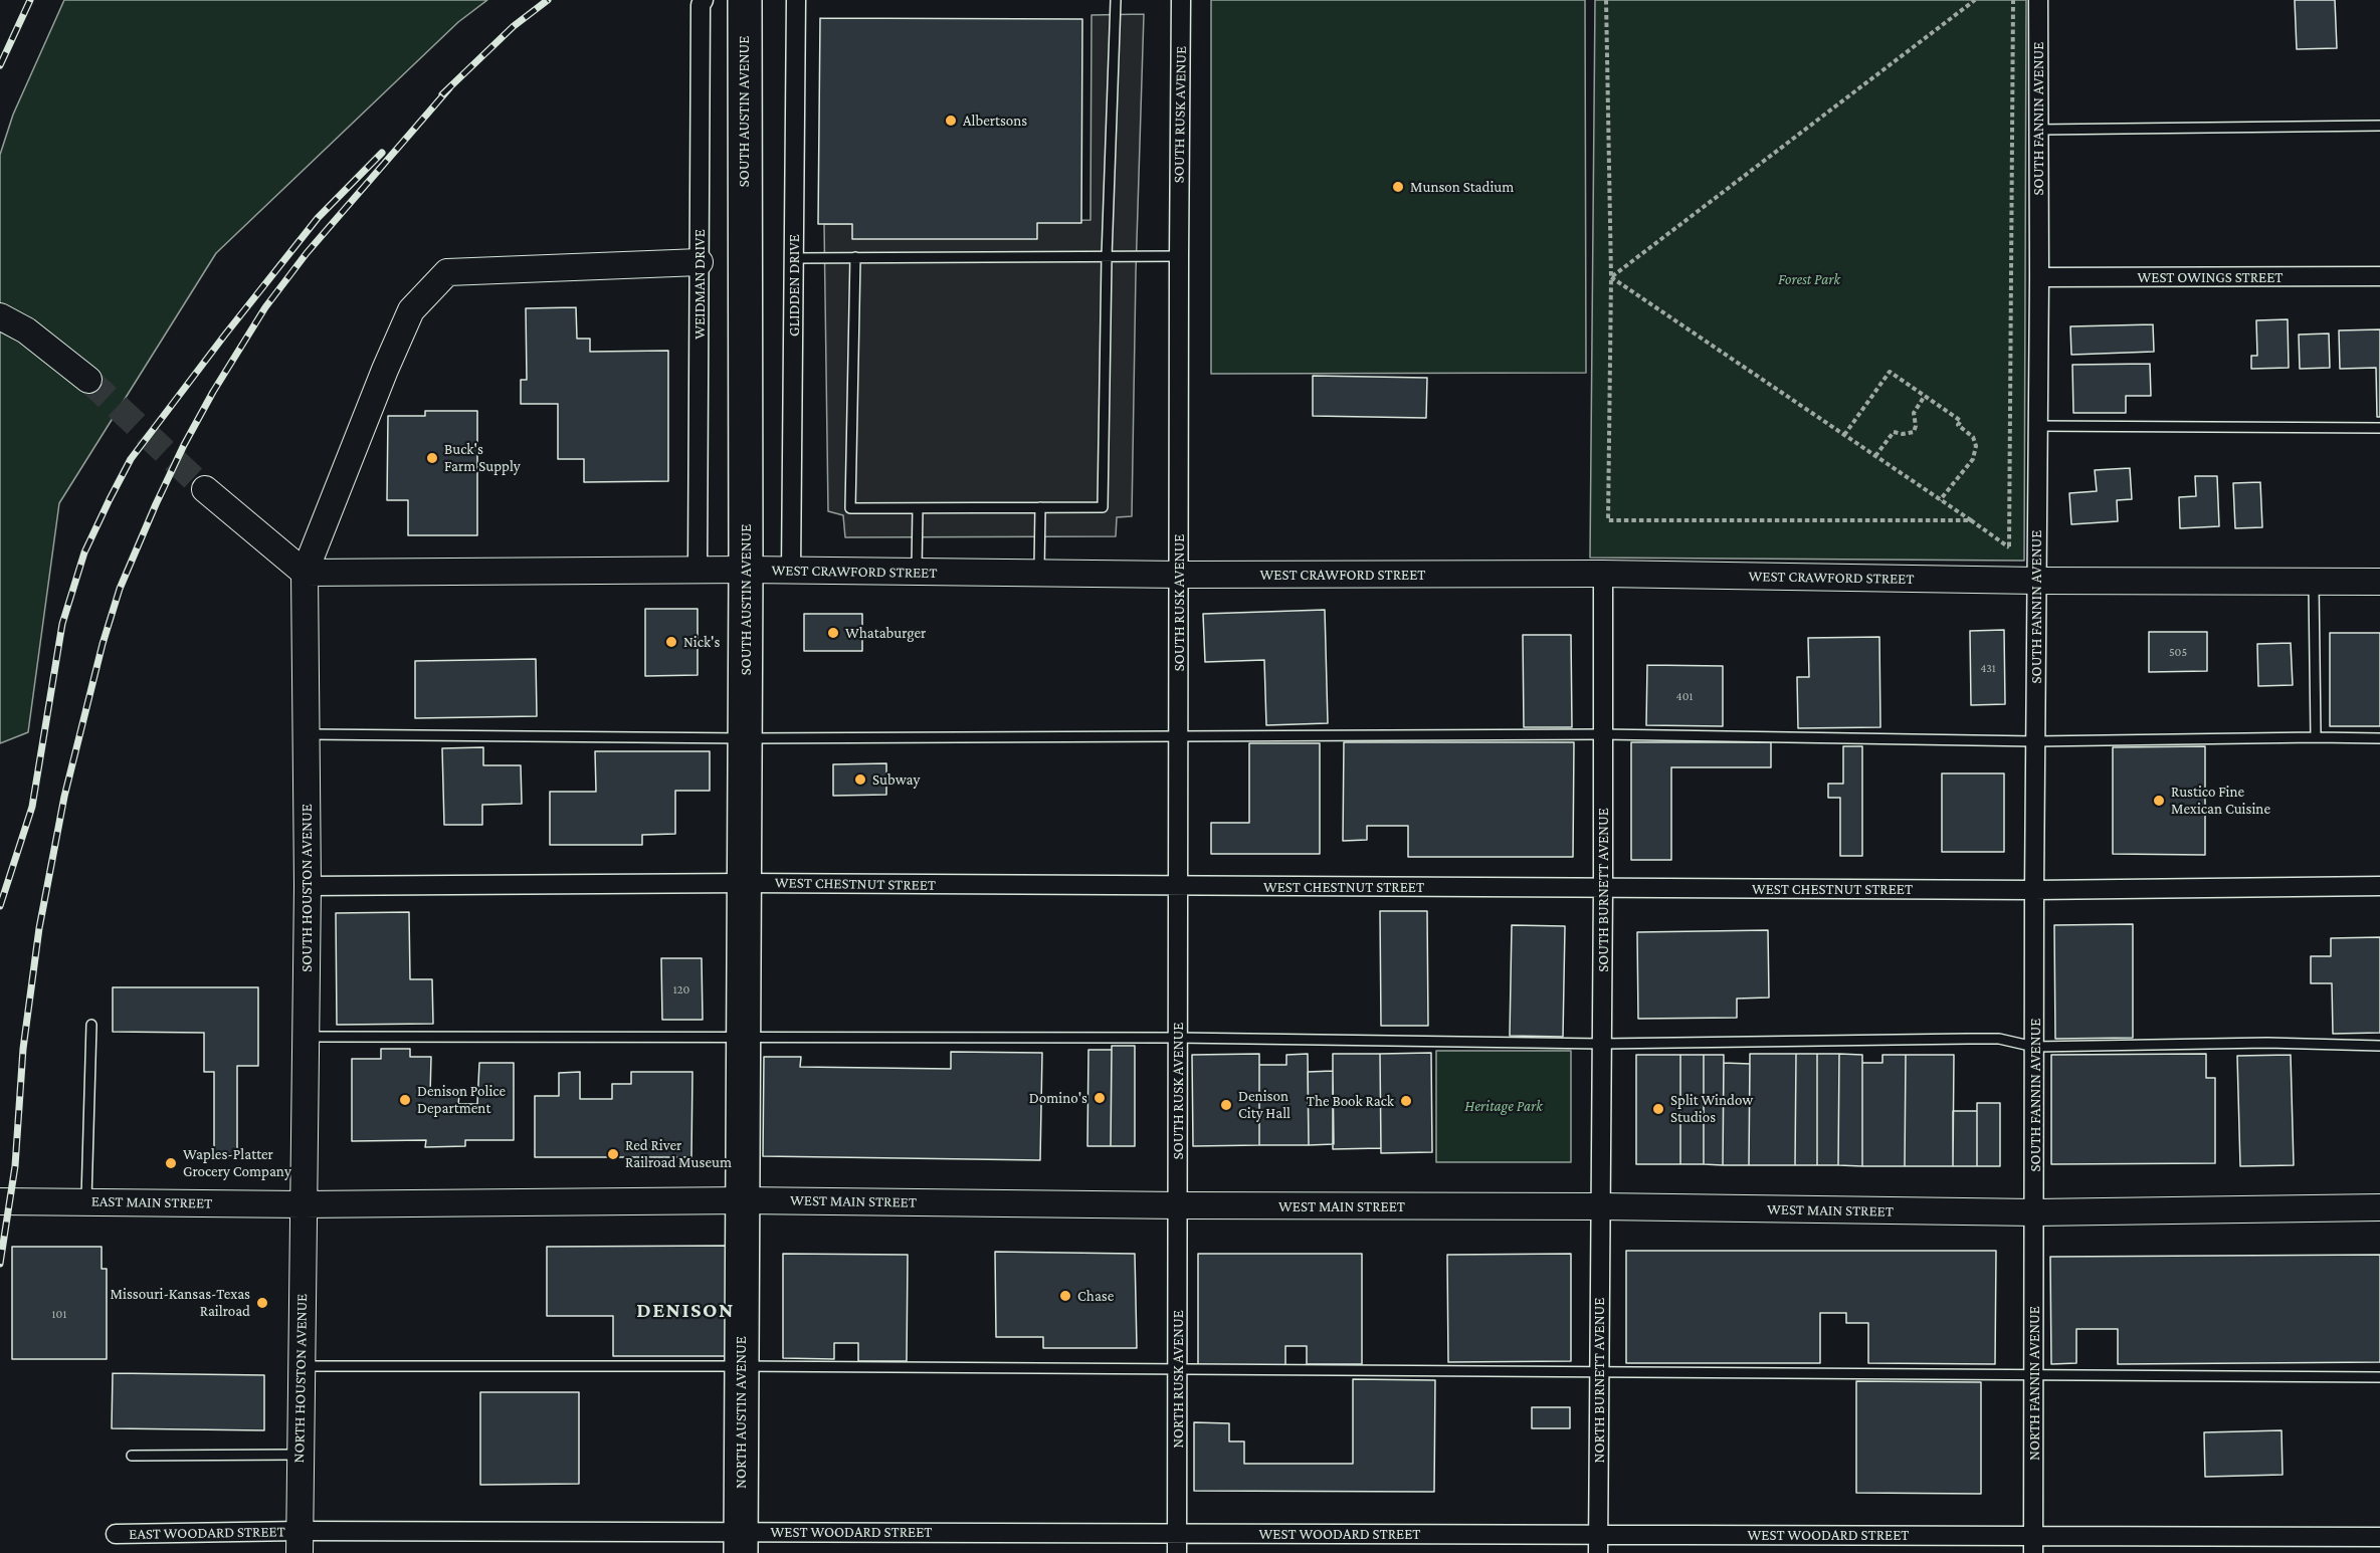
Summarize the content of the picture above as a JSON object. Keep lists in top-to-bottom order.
{
  "streets": {
    "highway": ["SOUTH AUSTIN AVENUE", "NORTH AUSTIN AVENUE"],
    "main road": [
      "WEST CRAWFORD STREET",
      "SOUTH HOUSTON AVENUE",
      "WEST MAIN STREET",
      "EAST MAIN STREET",
      "NORTH HOUSTON AVENUE"
    ],
    "street": [
      "SOUTH RUSK AVENUE",
      "SOUTH FANNIN AVENUE",
      "WEST OWINGS STREET",
      "WEIDMAN DRIVE",
      "GLIDDEN DRIVE",
      "WEST CHESTNUT STREET",
      "SOUTH BURNETT AVENUE",
      "NORTH RUSK AVENUE",
      "NORTH BURNETT AVENUE",
      "NORTH FANNIN AVENUE",
      "WEST WOODARD STREET",
      "EAST WOODARD STREET"
    ]
  },
  "crossings": [
    ["SOUTH AUSTIN AVENUE", "WEST CRAWFORD STREET"],
    ["SOUTH AUSTIN AVENUE", "WEST CHESTNUT STREET"],
    ["SOUTH AUSTIN AVENUE", "WEST MAIN STREET"],
    ["SOUTH AUSTIN AVENUE", "NORTH AUSTIN AVENUE"],
    ["SOUTH RUSK AVENUE", "WEST CRAWFORD STREET"],
    ["SOUTH RUSK AVENUE", "WEST CHESTNUT STREET"],
    ["SOUTH RUSK AVENUE", "WEST MAIN STREET"],
    ["SOUTH RUSK AVENUE", "NORTH RUSK AVENUE"],
    ["SOUTH FANNIN AVENUE", "WEST OWINGS STREET"],
    ["SOUTH FANNIN AVENUE", "WEST CRAWFORD STREET"],
    ["SOUTH FANNIN AVENUE", "WEST CHESTNUT STREET"],
    ["SOUTH FANNIN AVENUE", "WEST MAIN STREET"],
    ["SOUTH FANNIN AVENUE", "NORTH FANNIN AVENUE"],
    ["WEIDMAN DRIVE", "WEST CRAWFORD STREET"],
    ["GLIDDEN DRIVE", "WEST CRAWFORD STREET"],
    ["WEST CRAWFORD STREET", "SOUTH HOUSTON AVENUE"],
    ["WEST CRAWFORD STREET", "SOUTH BURNETT AVENUE"],
    ["WEST CHESTNUT STREET", "SOUTH HOUSTON AVENUE"],
    ["WEST CHESTNUT STREET", "SOUTH BURNETT AVENUE"],
    ["SOUTH HOUSTON AVENUE", "WEST MAIN STREET"],
    ["SOUTH HOUSTON AVENUE", "EAST MAIN STREET"],
    ["SOUTH HOUSTON AVENUE", "NORTH HOUSTON AVENUE"],
    ["SOUTH BURNETT AVENUE", "WEST MAIN STREET"],
    ["SOUTH BURNETT AVENUE", "NORTH BURNETT AVENUE"],
    ["WEST MAIN STREET", "EAST MAIN STREET"],
    ["WEST MAIN STREET", "NORTH HOUSTON AVENUE"],
    ["WEST MAIN STREET", "NORTH RUSK AVENUE"],
    ["WEST MAIN STREET", "NORTH BURNETT AVENUE"],
    ["WEST MAIN STREET", "NORTH FANNIN AVENUE"],
    ["WEST MAIN STREET", "NORTH AUSTIN AVENUE"],
    ["EAST MAIN STREET", "NORTH HOUSTON AVENUE"],
    ["NORTH HOUSTON AVENUE", "WEST WOODARD STREET"],
    ["NORTH HOUSTON AVENUE", "EAST WOODARD STREET"],
    ["NORTH RUSK AVENUE", "WEST WOODARD STREET"],
    ["NORTH BURNETT AVENUE", "WEST WOODARD STREET"],
    ["NORTH FANNIN AVENUE", "WEST WOODARD STREET"],
    ["NORTH AUSTIN AVENUE", "WEST WOODARD STREET"],
    ["WEST WOODARD STREET", "EAST WOODARD STREET"]
  ],
  "districts": ["DENISON"],
  "parks": ["Forest Park", "Heritage Park"],
  "places": [
    "Albertsons",
    "Munson Stadium",
    "Buck's Farm Supply",
    "Whataburger",
    "Nick's",
    "Subway",
    "Rustico Fine Mexican Cuisine",
    "Domino's",
    "Denison Police Department",
    "The Book Rack",
    "Denison City Hall",
    "Split Window Studios",
    "Red River Railroad Museum",
    "Waples-Platter Grocery Company",
    "Chase",
    "Missouri-Kansas-Texas Railroad"
  ],
  "house_numbers": [
    "505",
    "431",
    "401",
    "120",
    "101"
  ]
}
